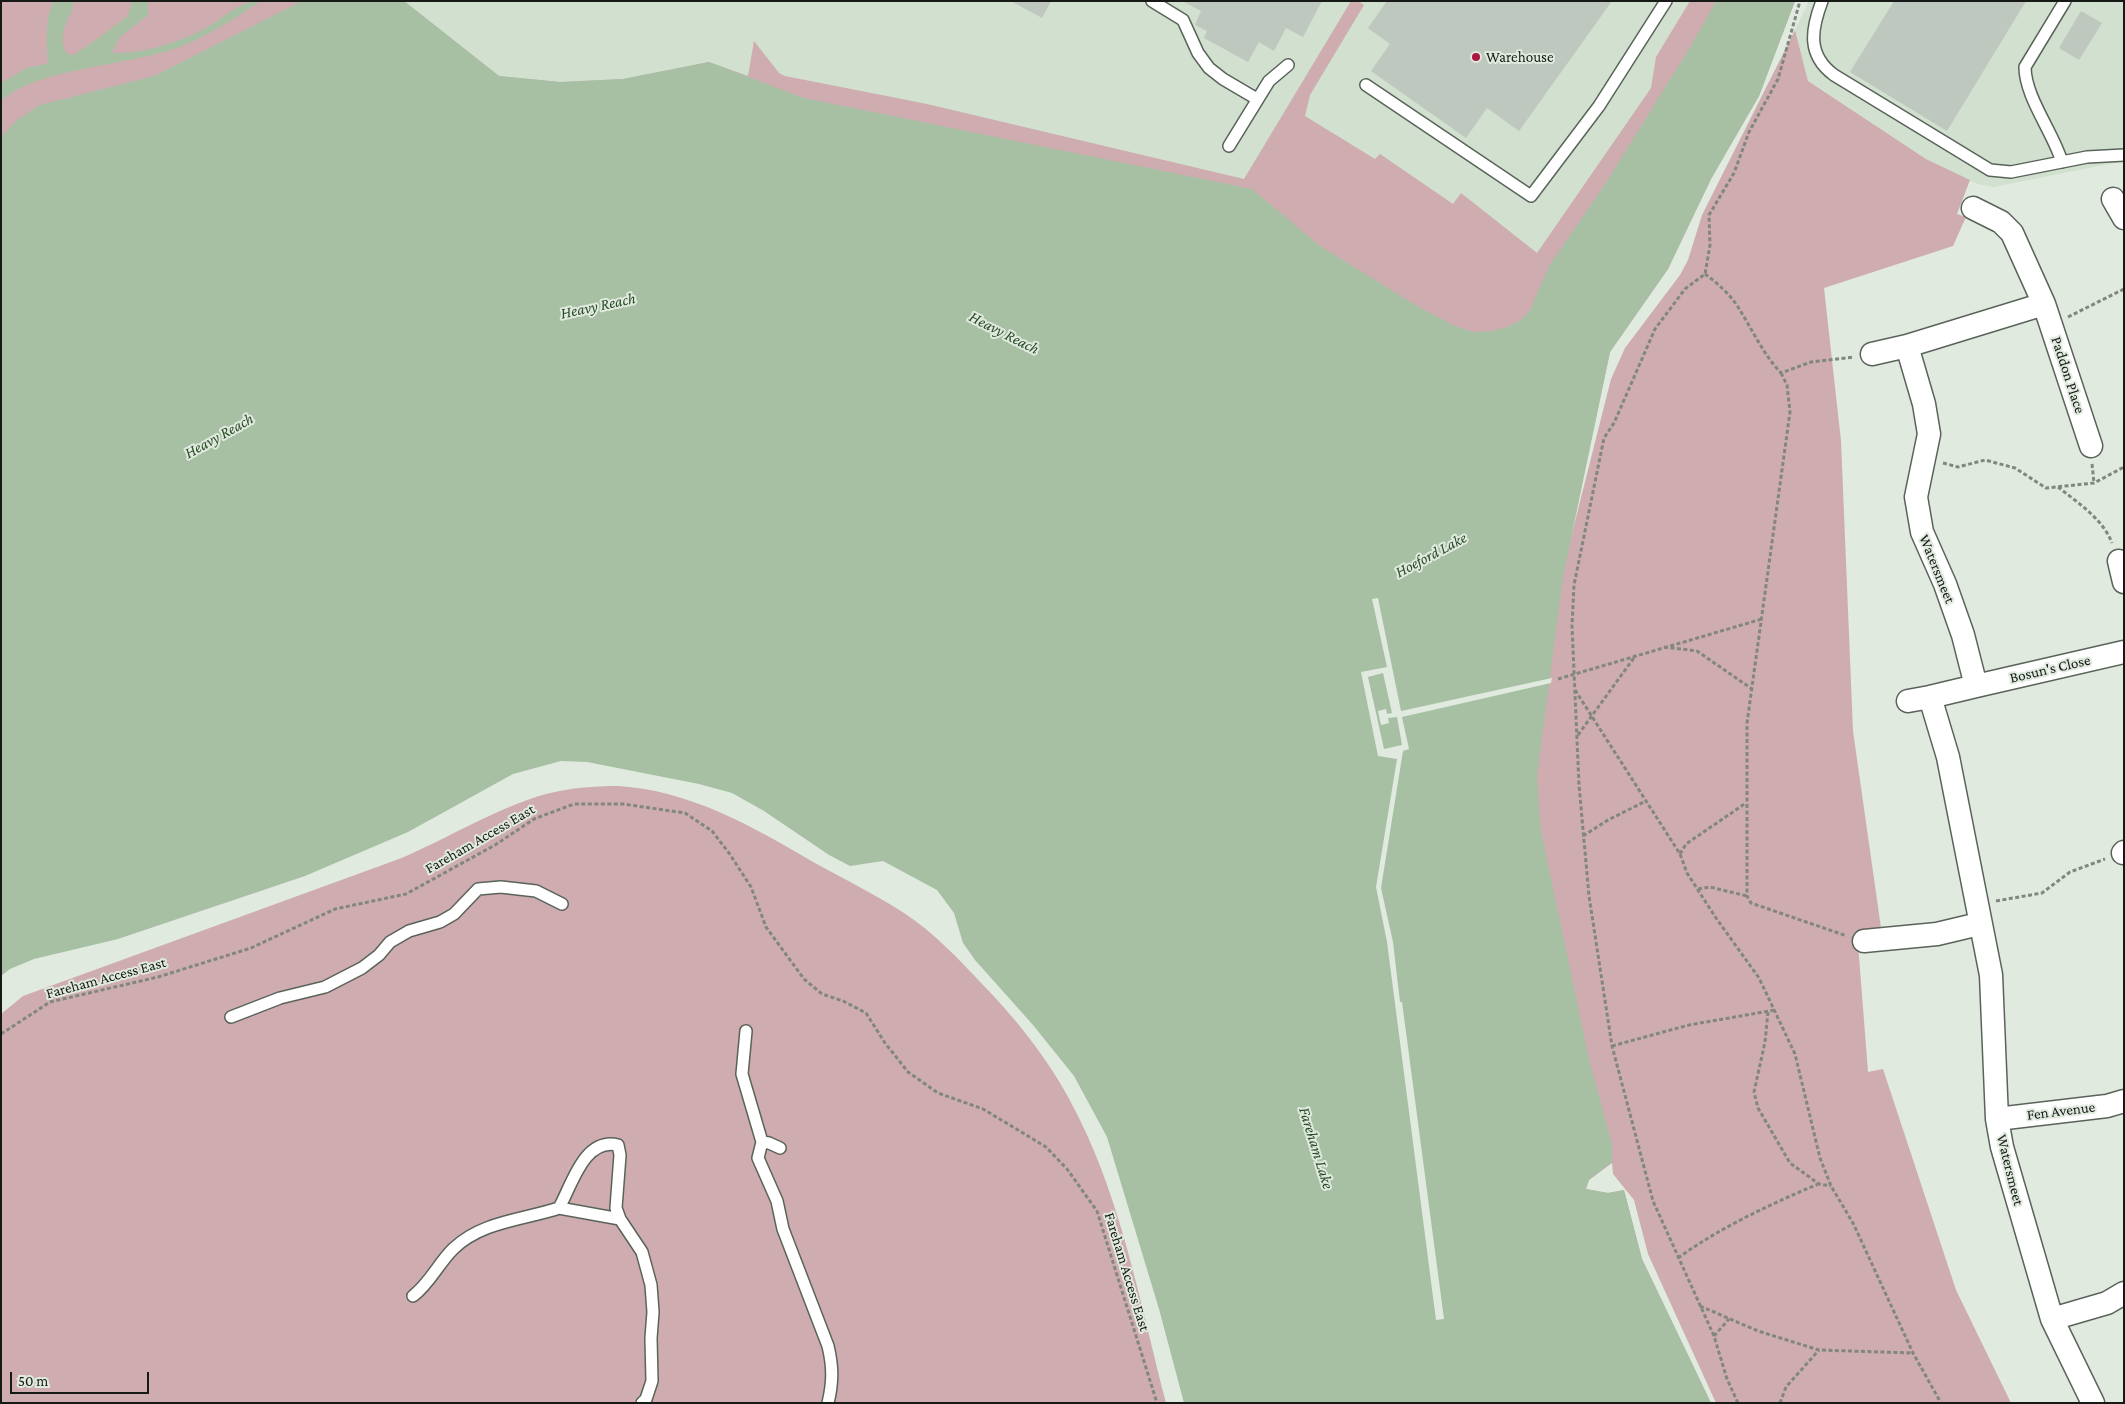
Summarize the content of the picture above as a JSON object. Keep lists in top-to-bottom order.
{
  "streets": {
    "street": [
      "Paddon Place",
      "Watersmeet",
      "Bosun's Close",
      "Fen Avenue"
    ],
    "path": ["Fareham Access East"]
  },
  "crossings": [
    ["Watersmeet", "Bosun's Close"],
    ["Watersmeet", "Fen Avenue"]
  ],
  "water": ["Heavy Reach", "Hoeford Lake", "Fareham Lake"],
  "places": ["Warehouse"],
  "scale_bar": "50 m"
}
